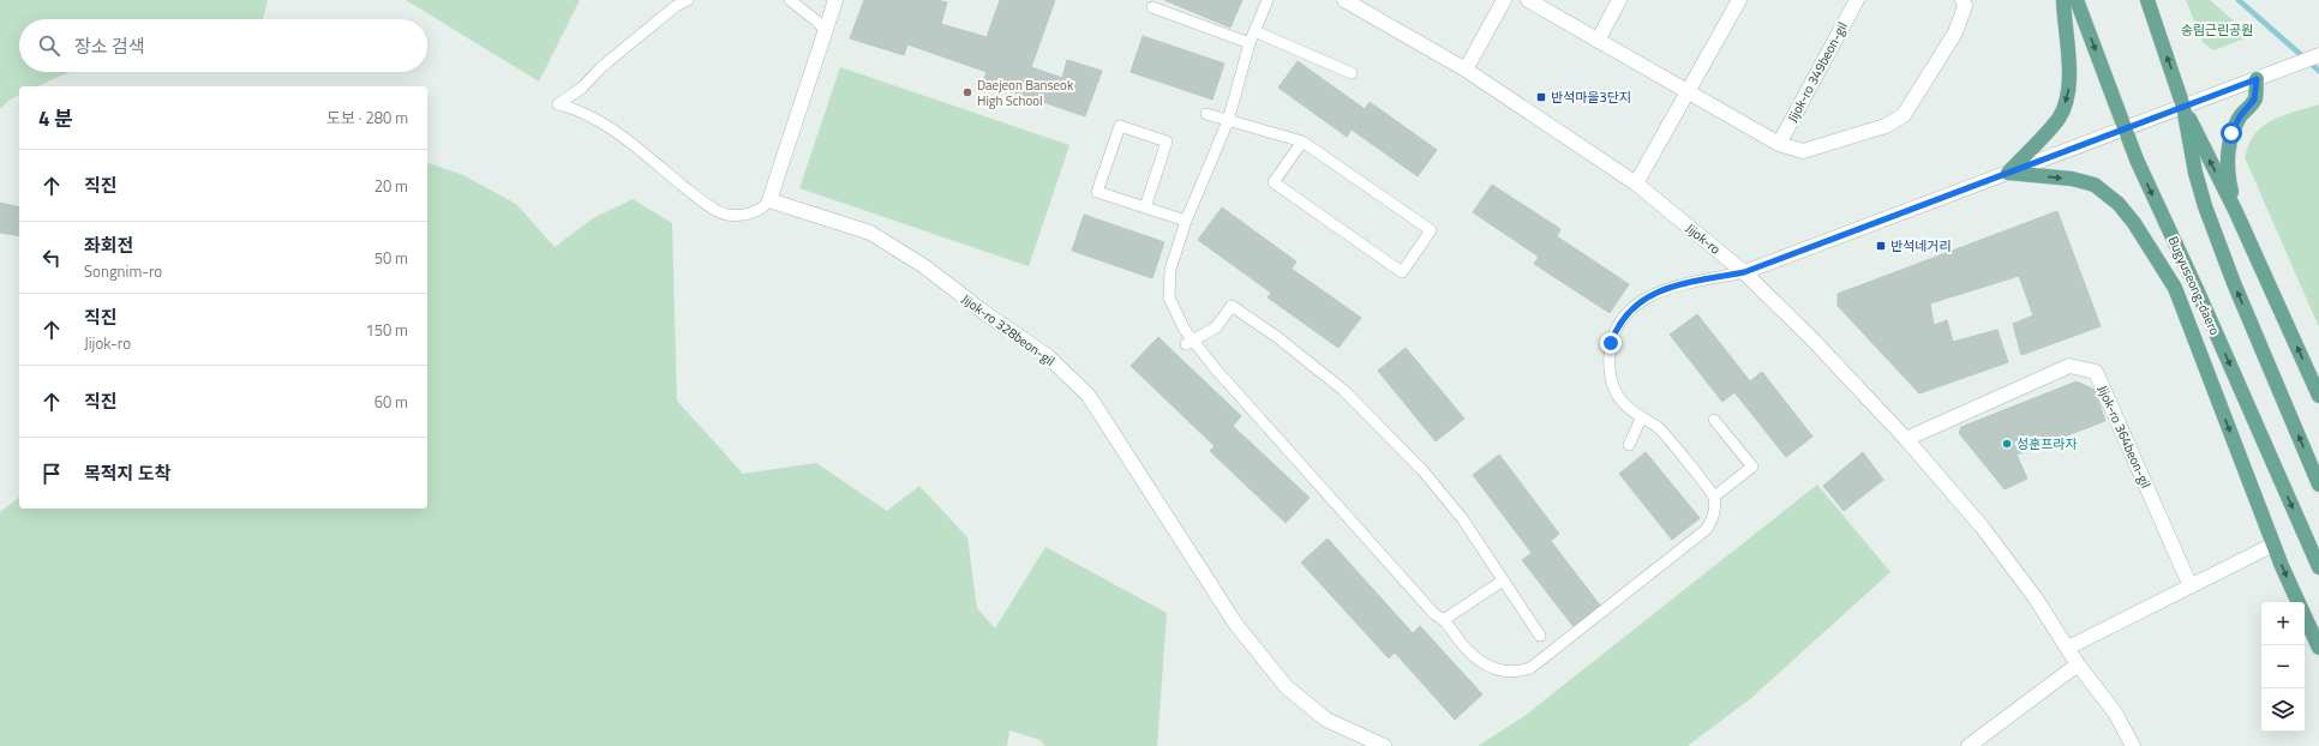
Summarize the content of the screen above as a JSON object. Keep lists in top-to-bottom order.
{
  "streets": {
    "main road": ["Bugyuseong-daero"],
    "street": [
      "Jijok-ro 349beon-gil",
      "Jijok-ro",
      "Jijok-ro 328beon-gil",
      "Jijok-ro 364beon-gil"
    ]
  },
  "parks": ["송림근린공원"],
  "places": {
    "other": ["Daejeon Banseok High School", "성훈프라자"],
    "transit": ["반석마을3단지", "반석네거리"]
  },
  "page": {
    "search": "장소 검색",
    "heading": ["4 분", "도보 · 280 m"],
    "list": [
      ["직진", "20 m"],
      ["좌회전", "Songnim-ro", "50 m"],
      ["직진", "Jijok-ro", "150 m"],
      ["직진", "60 m"],
      "목적지 도착"
    ],
    "map_buttons": ["+", "−"]
  }
}
